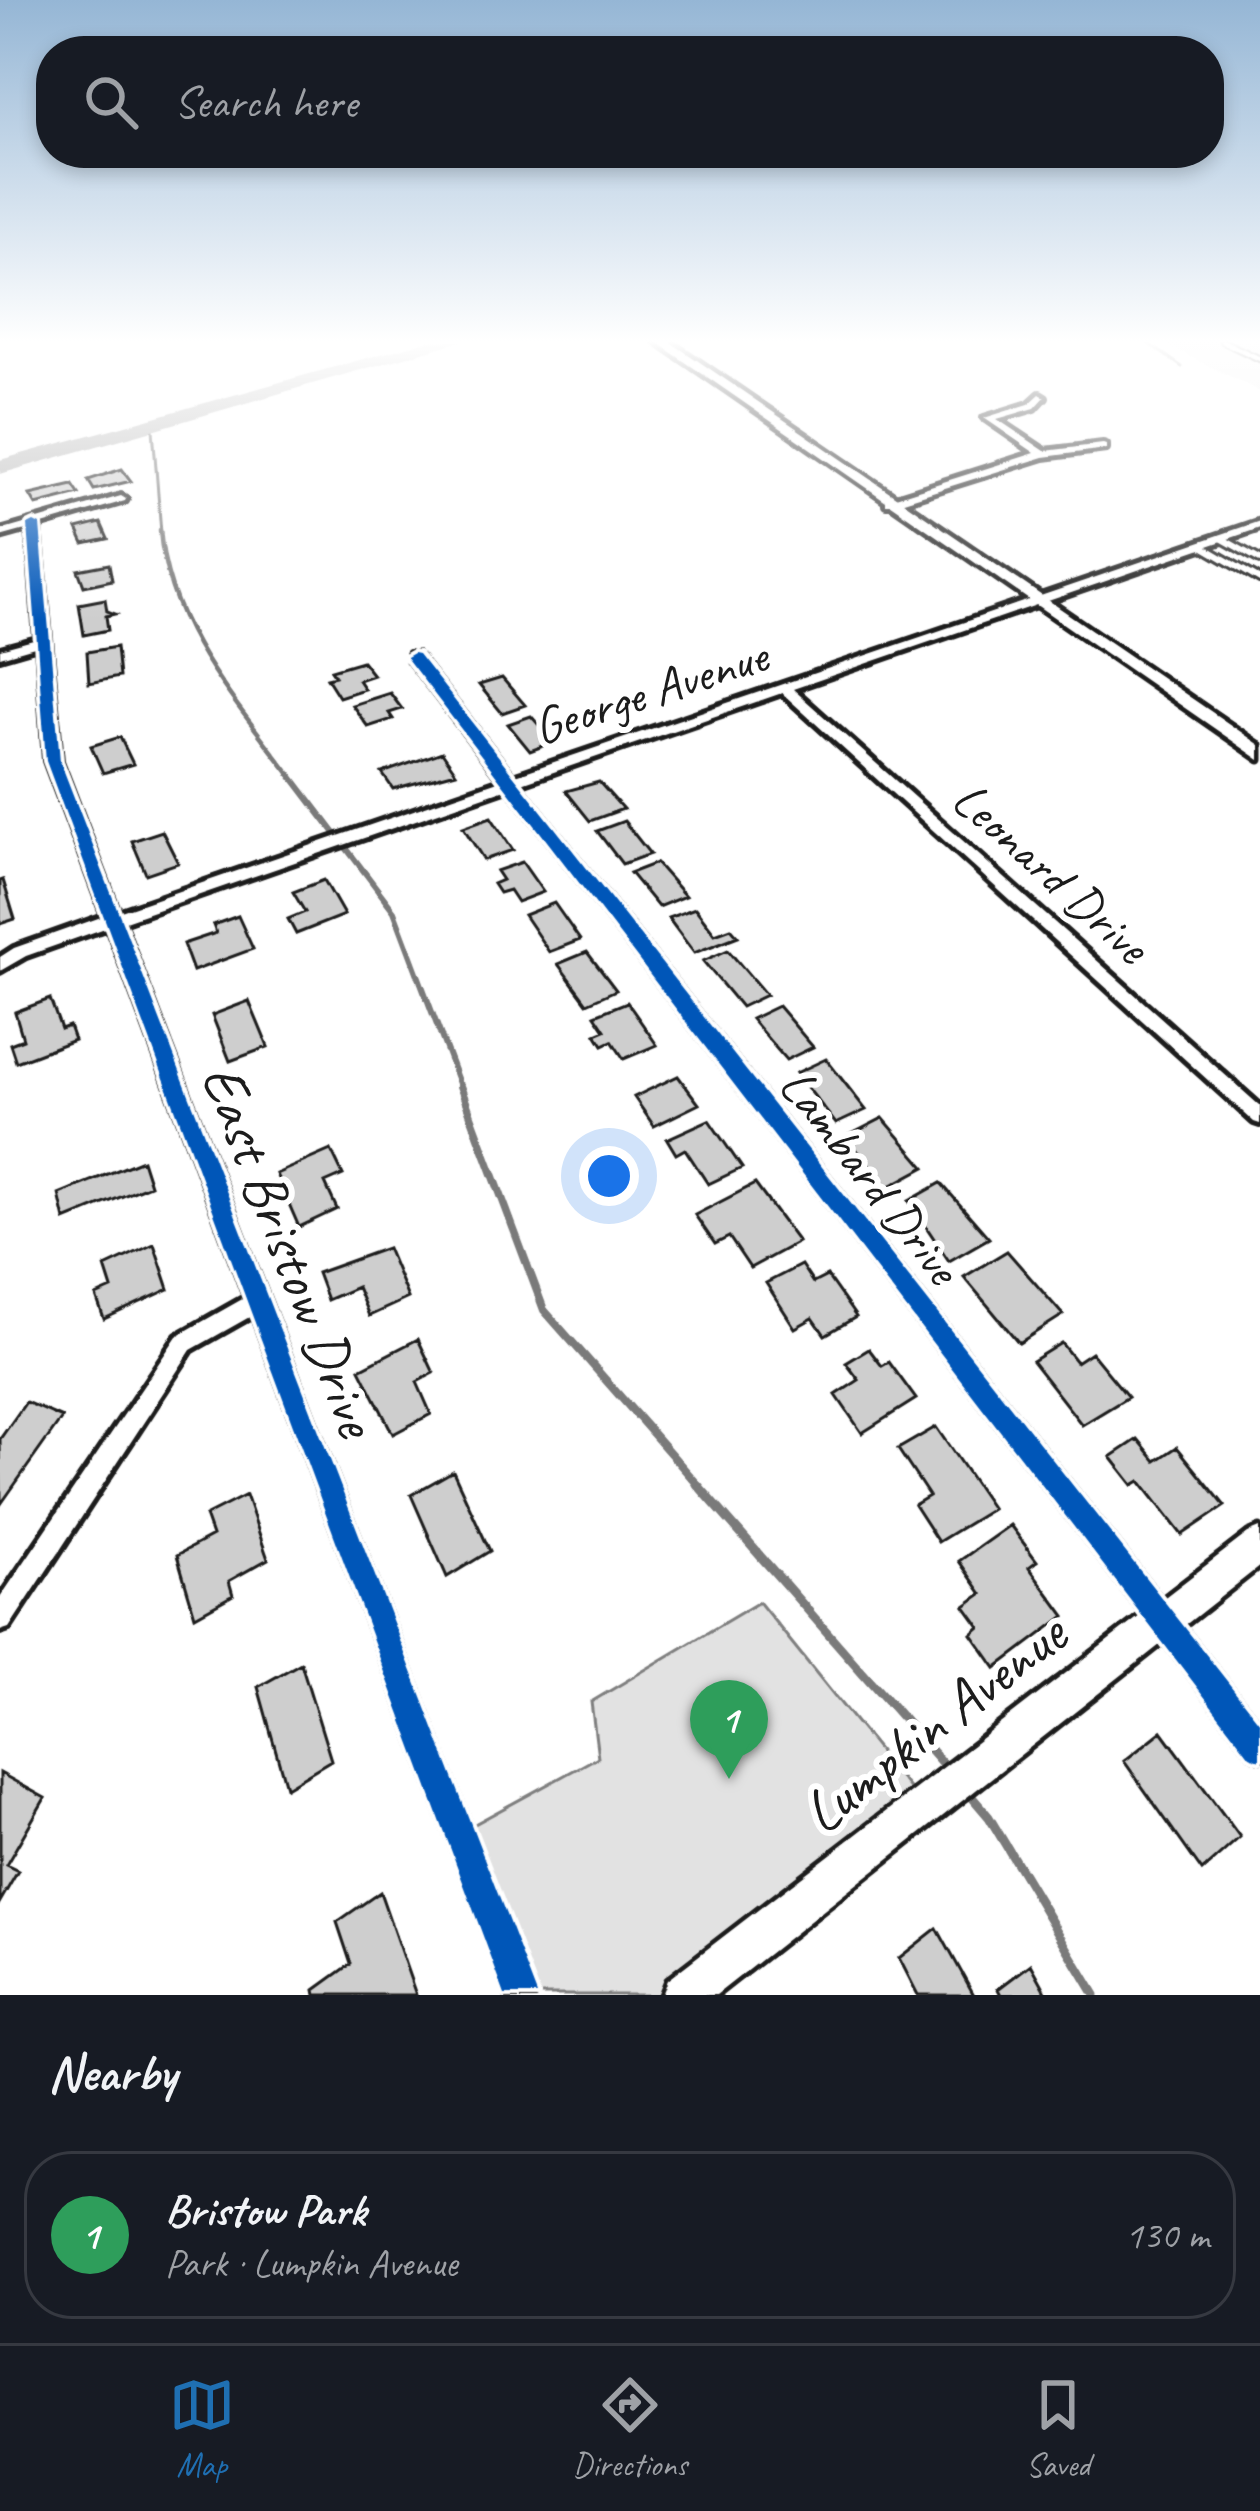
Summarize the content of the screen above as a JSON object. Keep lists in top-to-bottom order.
{
  "streets": {
    "street": [
      "George Avenue",
      "Leonard Drive",
      "Lambard Drive",
      "East Bristow Drive",
      "Lumpkin Avenue"
    ]
  },
  "crossings": [
    ["George Avenue", "Leonard Drive"],
    ["George Avenue", "Lambard Drive"],
    ["George Avenue", "East Bristow Drive"],
    ["Lambard Drive", "Lumpkin Avenue"]
  ],
  "page": {
    "search": "Search here",
    "pins": "1",
    "heading": "Nearby",
    "list": [
      {
        "mark": "1",
        "name": "Bristow Park",
        "note": "Park · Lumpkin Avenue",
        "value": "130 m"
      }
    ],
    "nav": ["Map", "Directions", "Saved"]
  }
}
